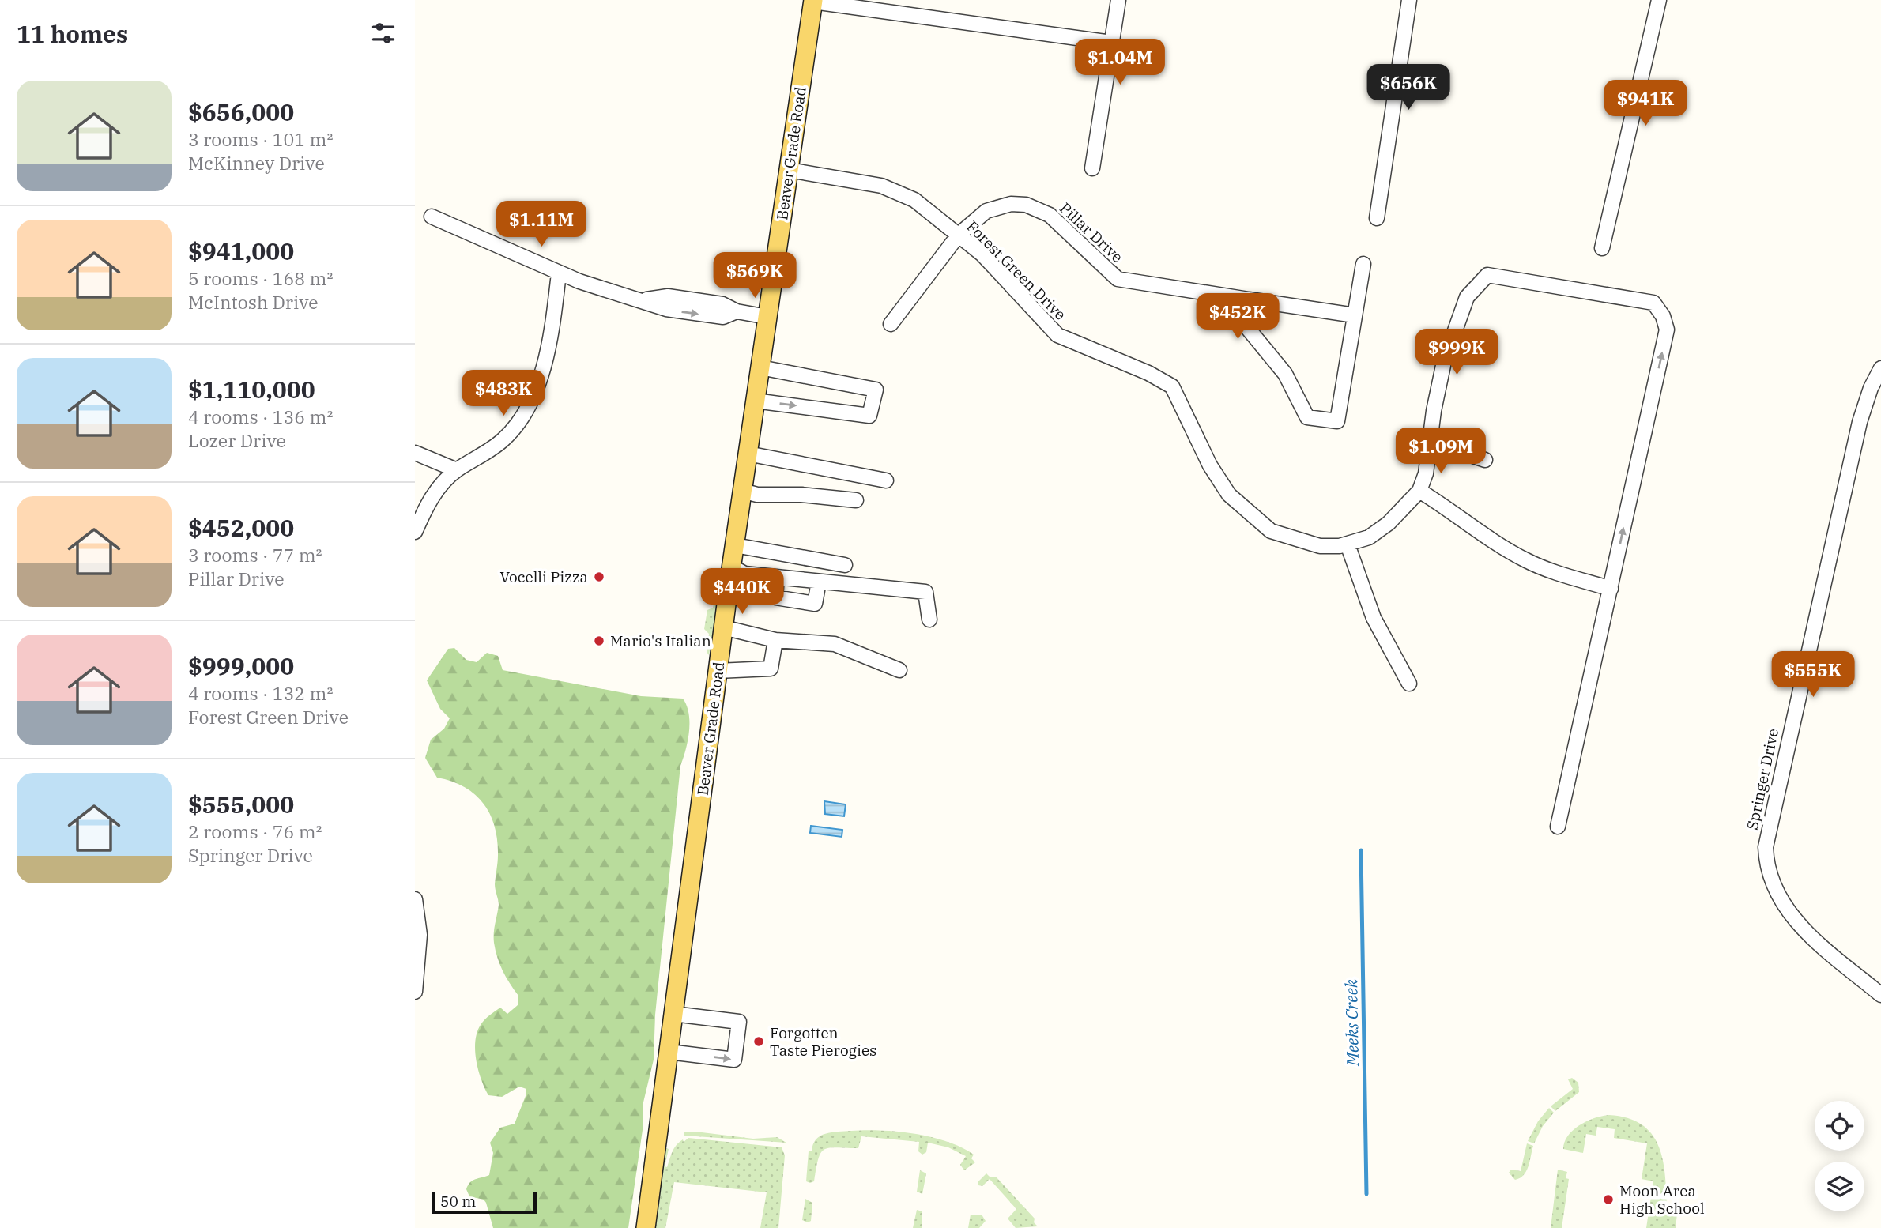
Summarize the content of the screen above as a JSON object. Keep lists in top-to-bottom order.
{
  "streets": {
    "main road": ["Beaver Grade Road"],
    "street": ["Pillar Drive", "Forest Green Drive", "Springer Drive"]
  },
  "crossings": [
    ["Beaver Grade Road", "Forest Green Drive"],
    ["Pillar Drive", "Forest Green Drive"]
  ],
  "water": ["Meeks Creek"],
  "places": [
    "Vocelli Pizza",
    "Mario's Italian",
    "Forgotten Taste Pierogies",
    "Moon Area High School"
  ],
  "scale_bar": "50 m",
  "page": {
    "heading": "11 homes",
    "price": [
      "$1.04M",
      "$656K",
      "$941K",
      "$1.11M",
      "$569K",
      "$452K",
      "$999K",
      "$483K",
      "$1.09M",
      "$440K",
      "$555K"
    ],
    "list": [
      {
        "name": "$656,000",
        "note": "3 rooms · 101 m² · McKinney Drive"
      },
      {
        "name": "$941,000",
        "note": "5 rooms · 168 m² · McIntosh Drive"
      },
      {
        "name": "$1,110,000",
        "note": "4 rooms · 136 m² · Lozer Drive"
      },
      {
        "name": "$452,000",
        "note": "3 rooms · 77 m² · Pillar Drive"
      },
      {
        "name": "$999,000",
        "note": "4 rooms · 132 m² · Forest Green Drive"
      },
      {
        "name": "$555,000",
        "note": "2 rooms · 76 m² · Springer Drive"
      }
    ],
    "scale": "50 m"
  }
}
